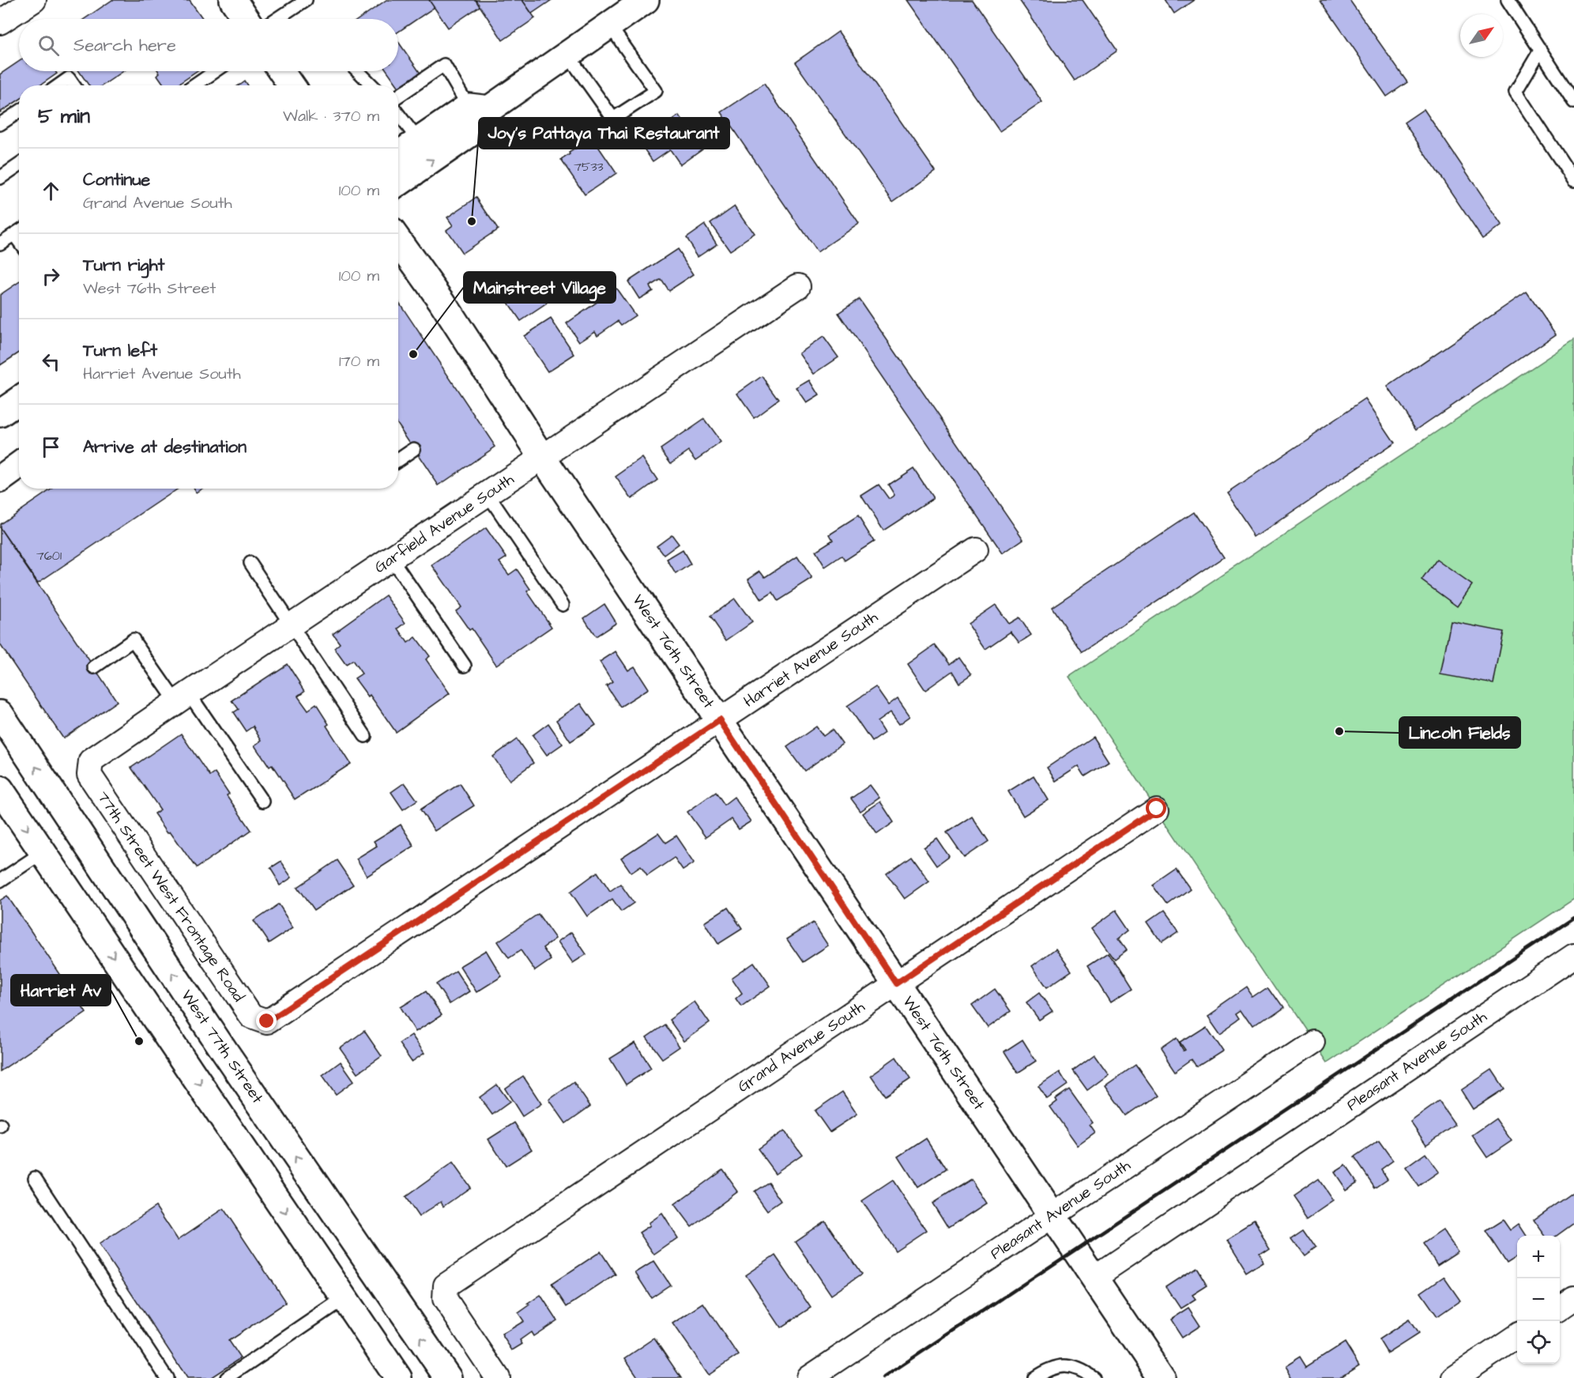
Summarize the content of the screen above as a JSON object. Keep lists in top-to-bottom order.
{
  "streets": {
    "street": [
      "Garfield Avenue South",
      "West 76th Street",
      "Harriet Avenue South",
      "77th Street West Frontage Road",
      "West 77th Street",
      "Grand Avenue South",
      "Pleasant Avenue South"
    ]
  },
  "crossings": [
    ["Garfield Avenue South", "West 76th Street"],
    ["Garfield Avenue South", "77th Street West Frontage Road"],
    ["West 76th Street", "Harriet Avenue South"],
    ["West 76th Street", "Grand Avenue South"],
    ["West 76th Street", "Pleasant Avenue South"],
    ["Harriet Avenue South", "77th Street West Frontage Road"]
  ],
  "places": [
    "Joy's Pattaya Thai Restaurant",
    "Mainstreet Village",
    "Lincoln Fields",
    "Harriet Av"
  ],
  "house_numbers": ["7533", "7601"],
  "north": "top right",
  "page": {
    "search": "Search here",
    "heading": ["5 min", "Walk · 370 m"],
    "list": [
      ["Continue", "Grand Avenue South", "100 m"],
      ["Turn right", "West 76th Street", "100 m"],
      ["Turn left", "Harriet Avenue South", "170 m"],
      "Arrive at destination"
    ],
    "map_buttons": ["+", "−"]
  }
}
